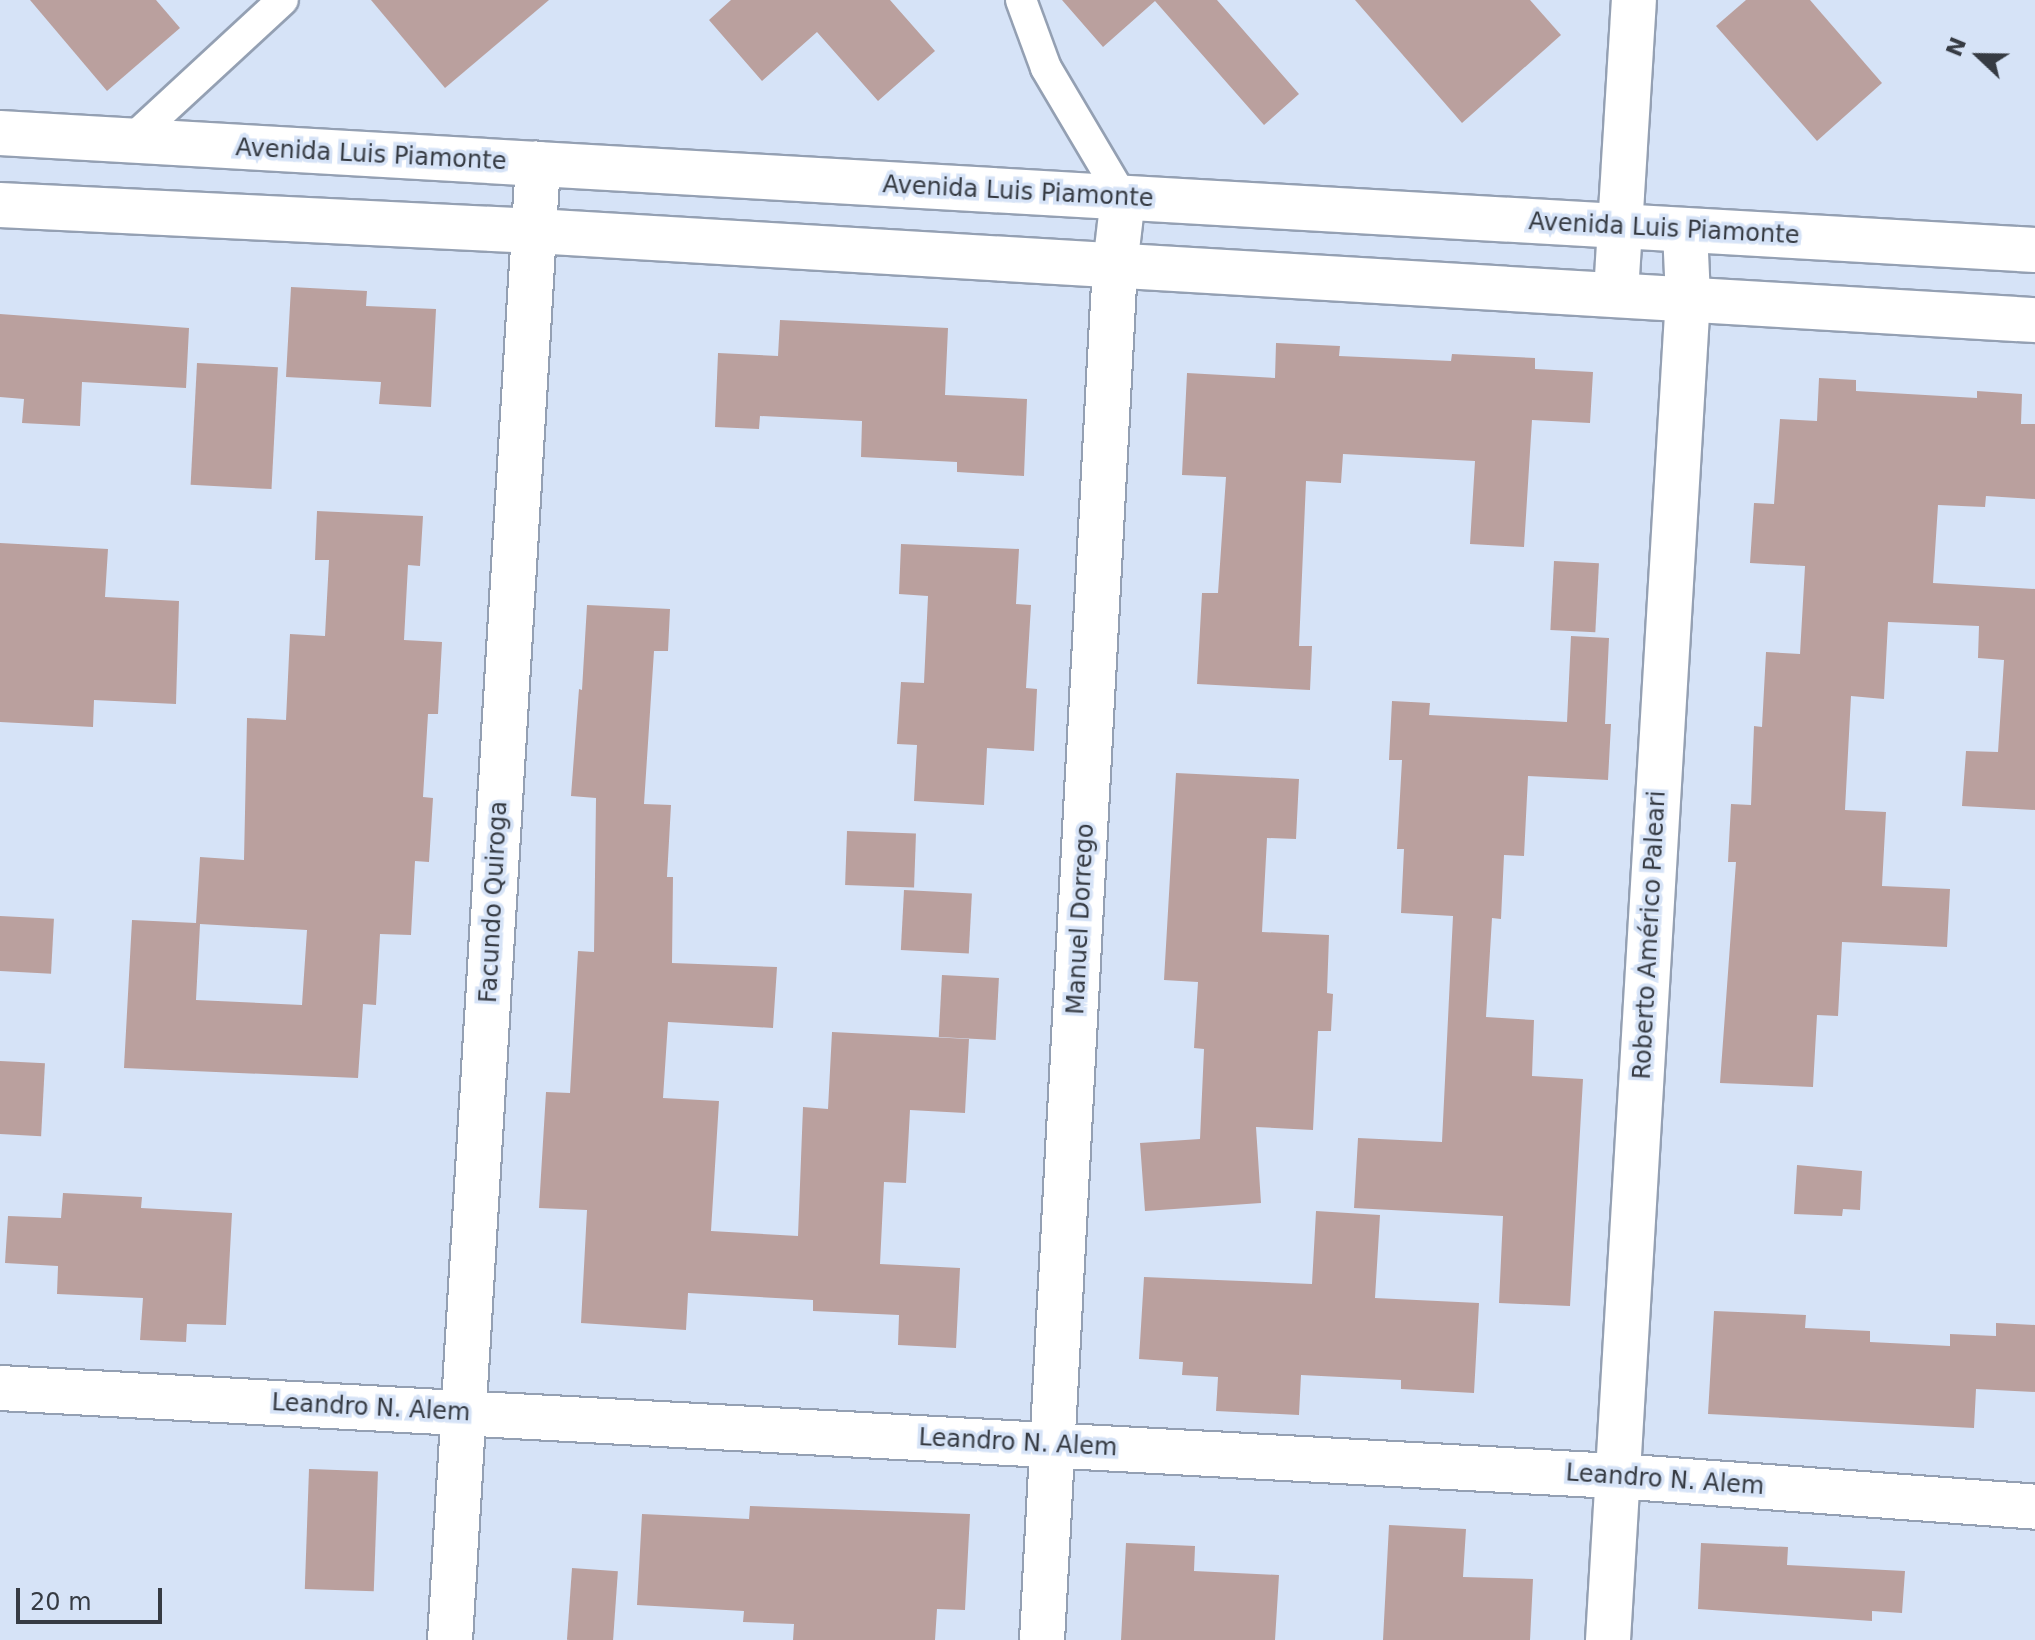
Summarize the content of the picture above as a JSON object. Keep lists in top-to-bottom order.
{
  "streets": {
    "street": [
      "Avenida Luis Piamonte",
      "Facundo Quiroga",
      "Manuel Dorrego",
      "Roberto Américo Paleari",
      "Leandro N. Alem"
    ]
  },
  "crossings": [
    ["Avenida Luis Piamonte", "Facundo Quiroga"],
    ["Avenida Luis Piamonte", "Manuel Dorrego"],
    ["Avenida Luis Piamonte", "Roberto Américo Paleari"],
    ["Facundo Quiroga", "Leandro N. Alem"],
    ["Manuel Dorrego", "Leandro N. Alem"],
    ["Roberto Américo Paleari", "Leandro N. Alem"]
  ],
  "scale_bar": "20 m",
  "north": "left"
}
